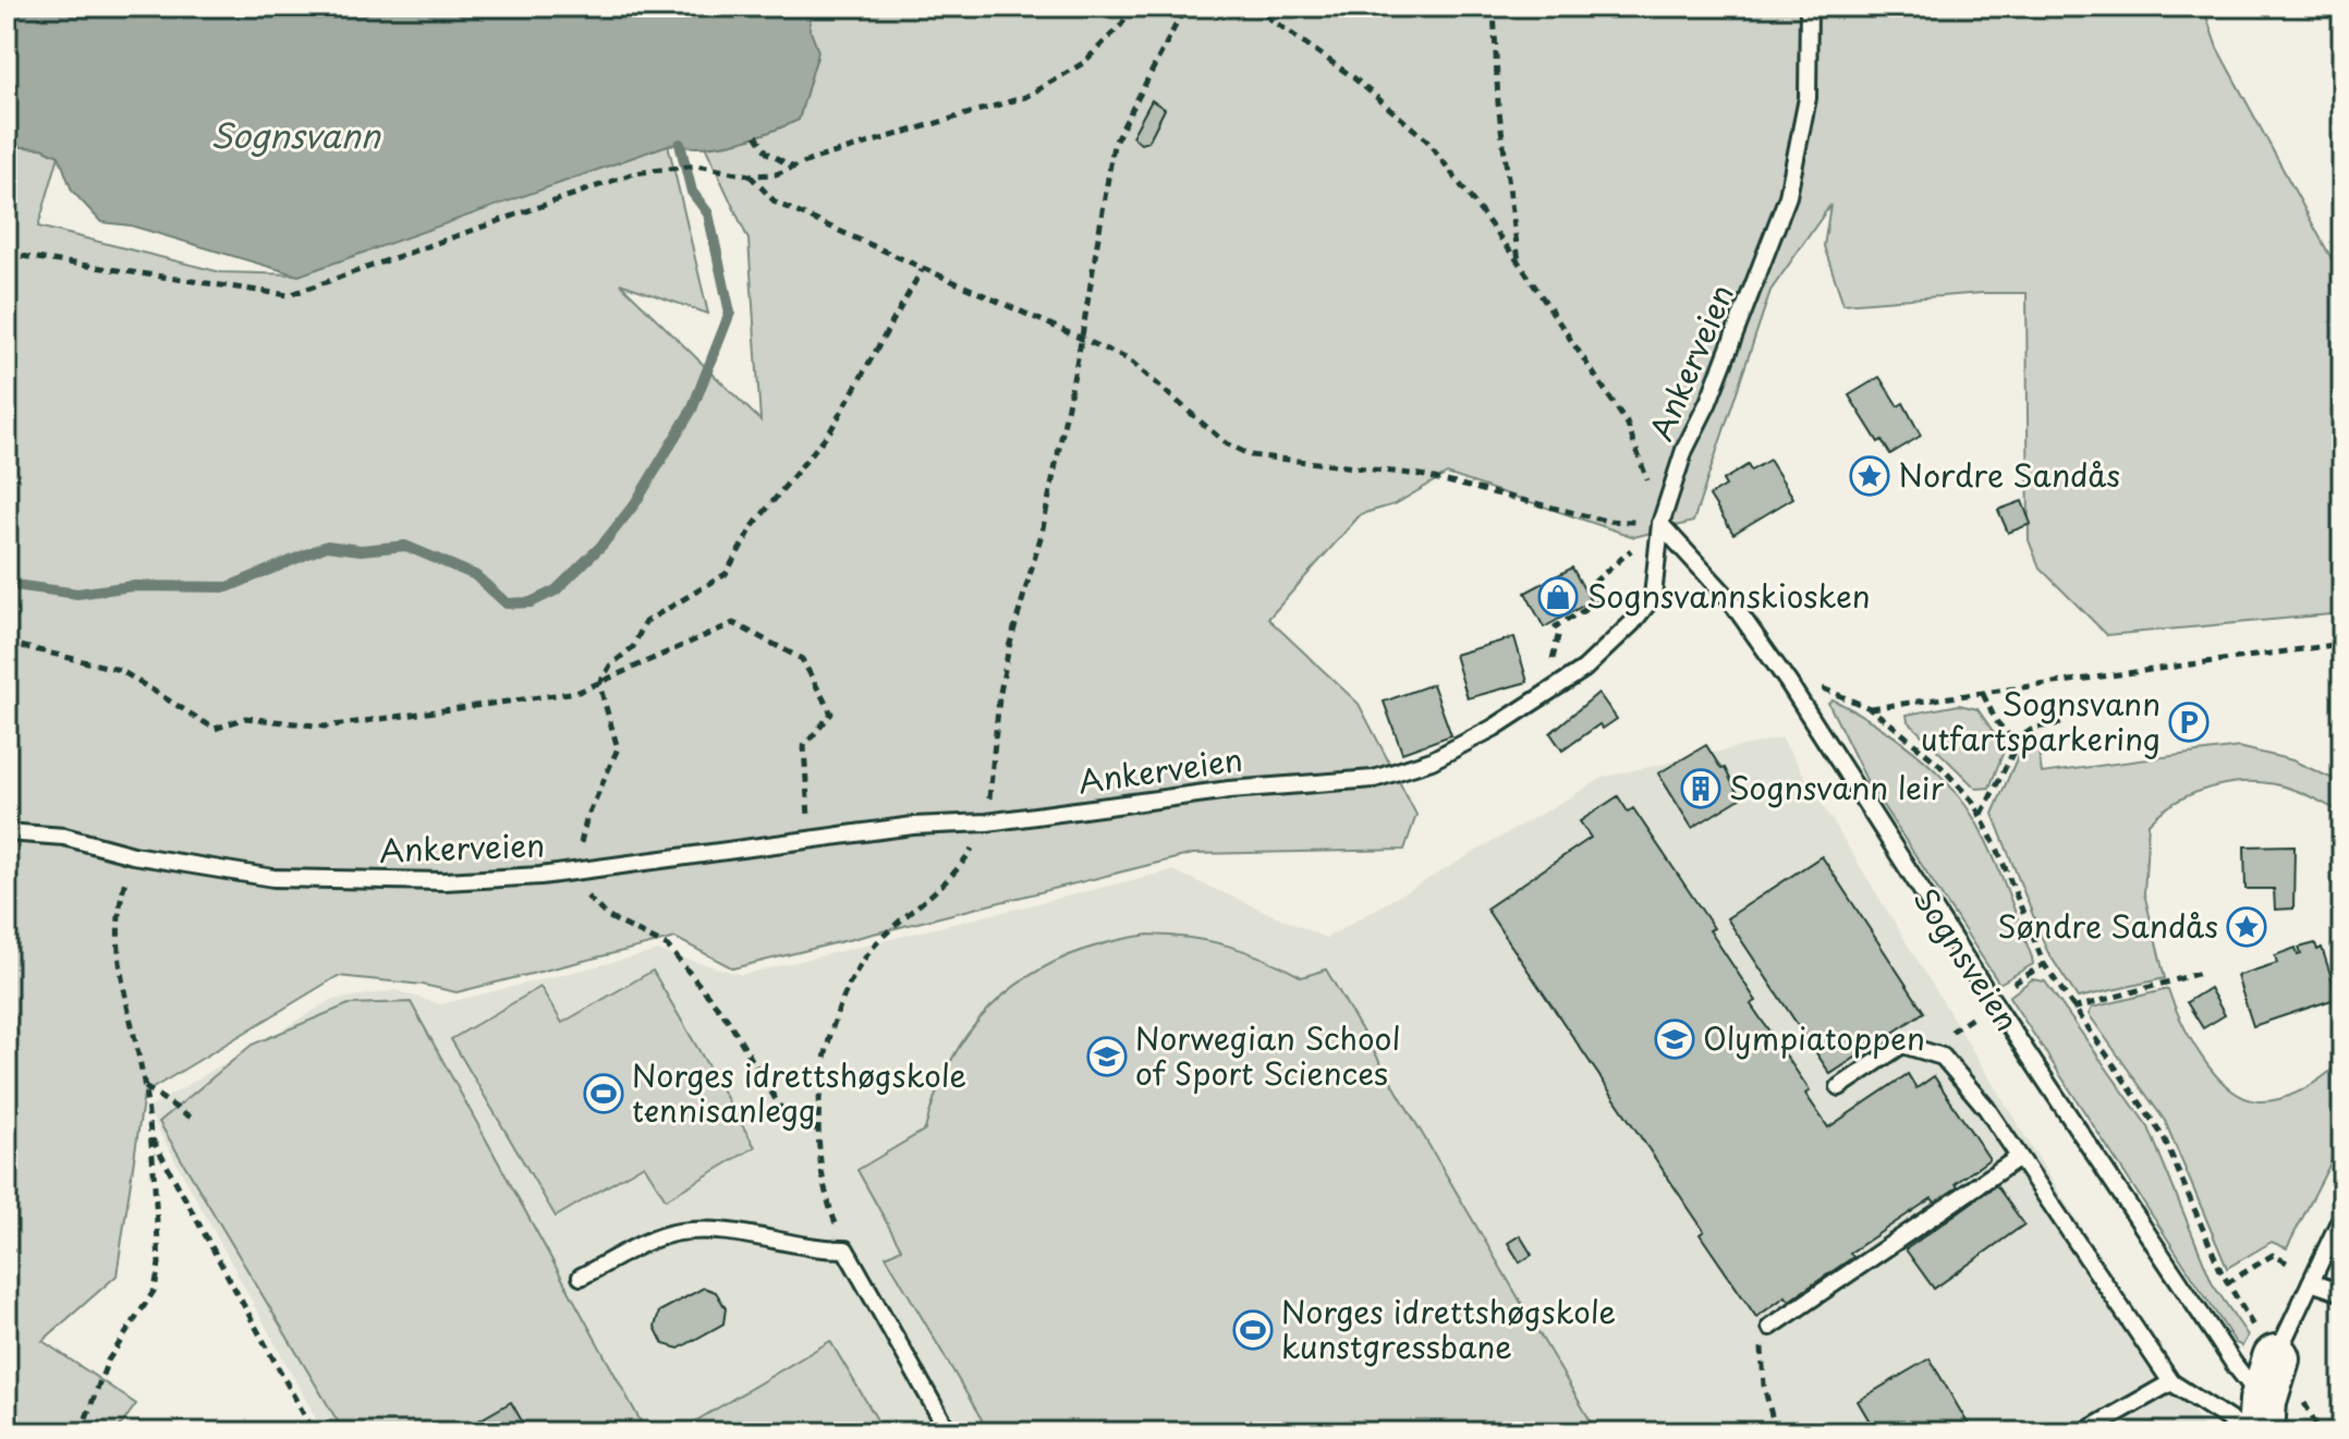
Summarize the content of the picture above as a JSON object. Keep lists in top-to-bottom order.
{
  "streets": {
    "lane": ["Ankerveien", "Sognsveien"]
  },
  "crossings": [
    ["Ankerveien", "Sognsveien"]
  ],
  "water": ["Sognsvann"],
  "places": {
    "place": ["Nordre Sandås", "Søndre Sandås"],
    "shop": ["Sognsvannskiosken"],
    "parking": ["Sognsvann utfartsparkering"],
    "building": ["Sognsvann leir"],
    "school or university": ["Olympiatoppen", "Norwegian School of Sport Sciences"],
    "sports": ["Norges idrettshøgskole tennisanlegg", "Norges idrettshøgskole kunstgressbane"]
  }
}
